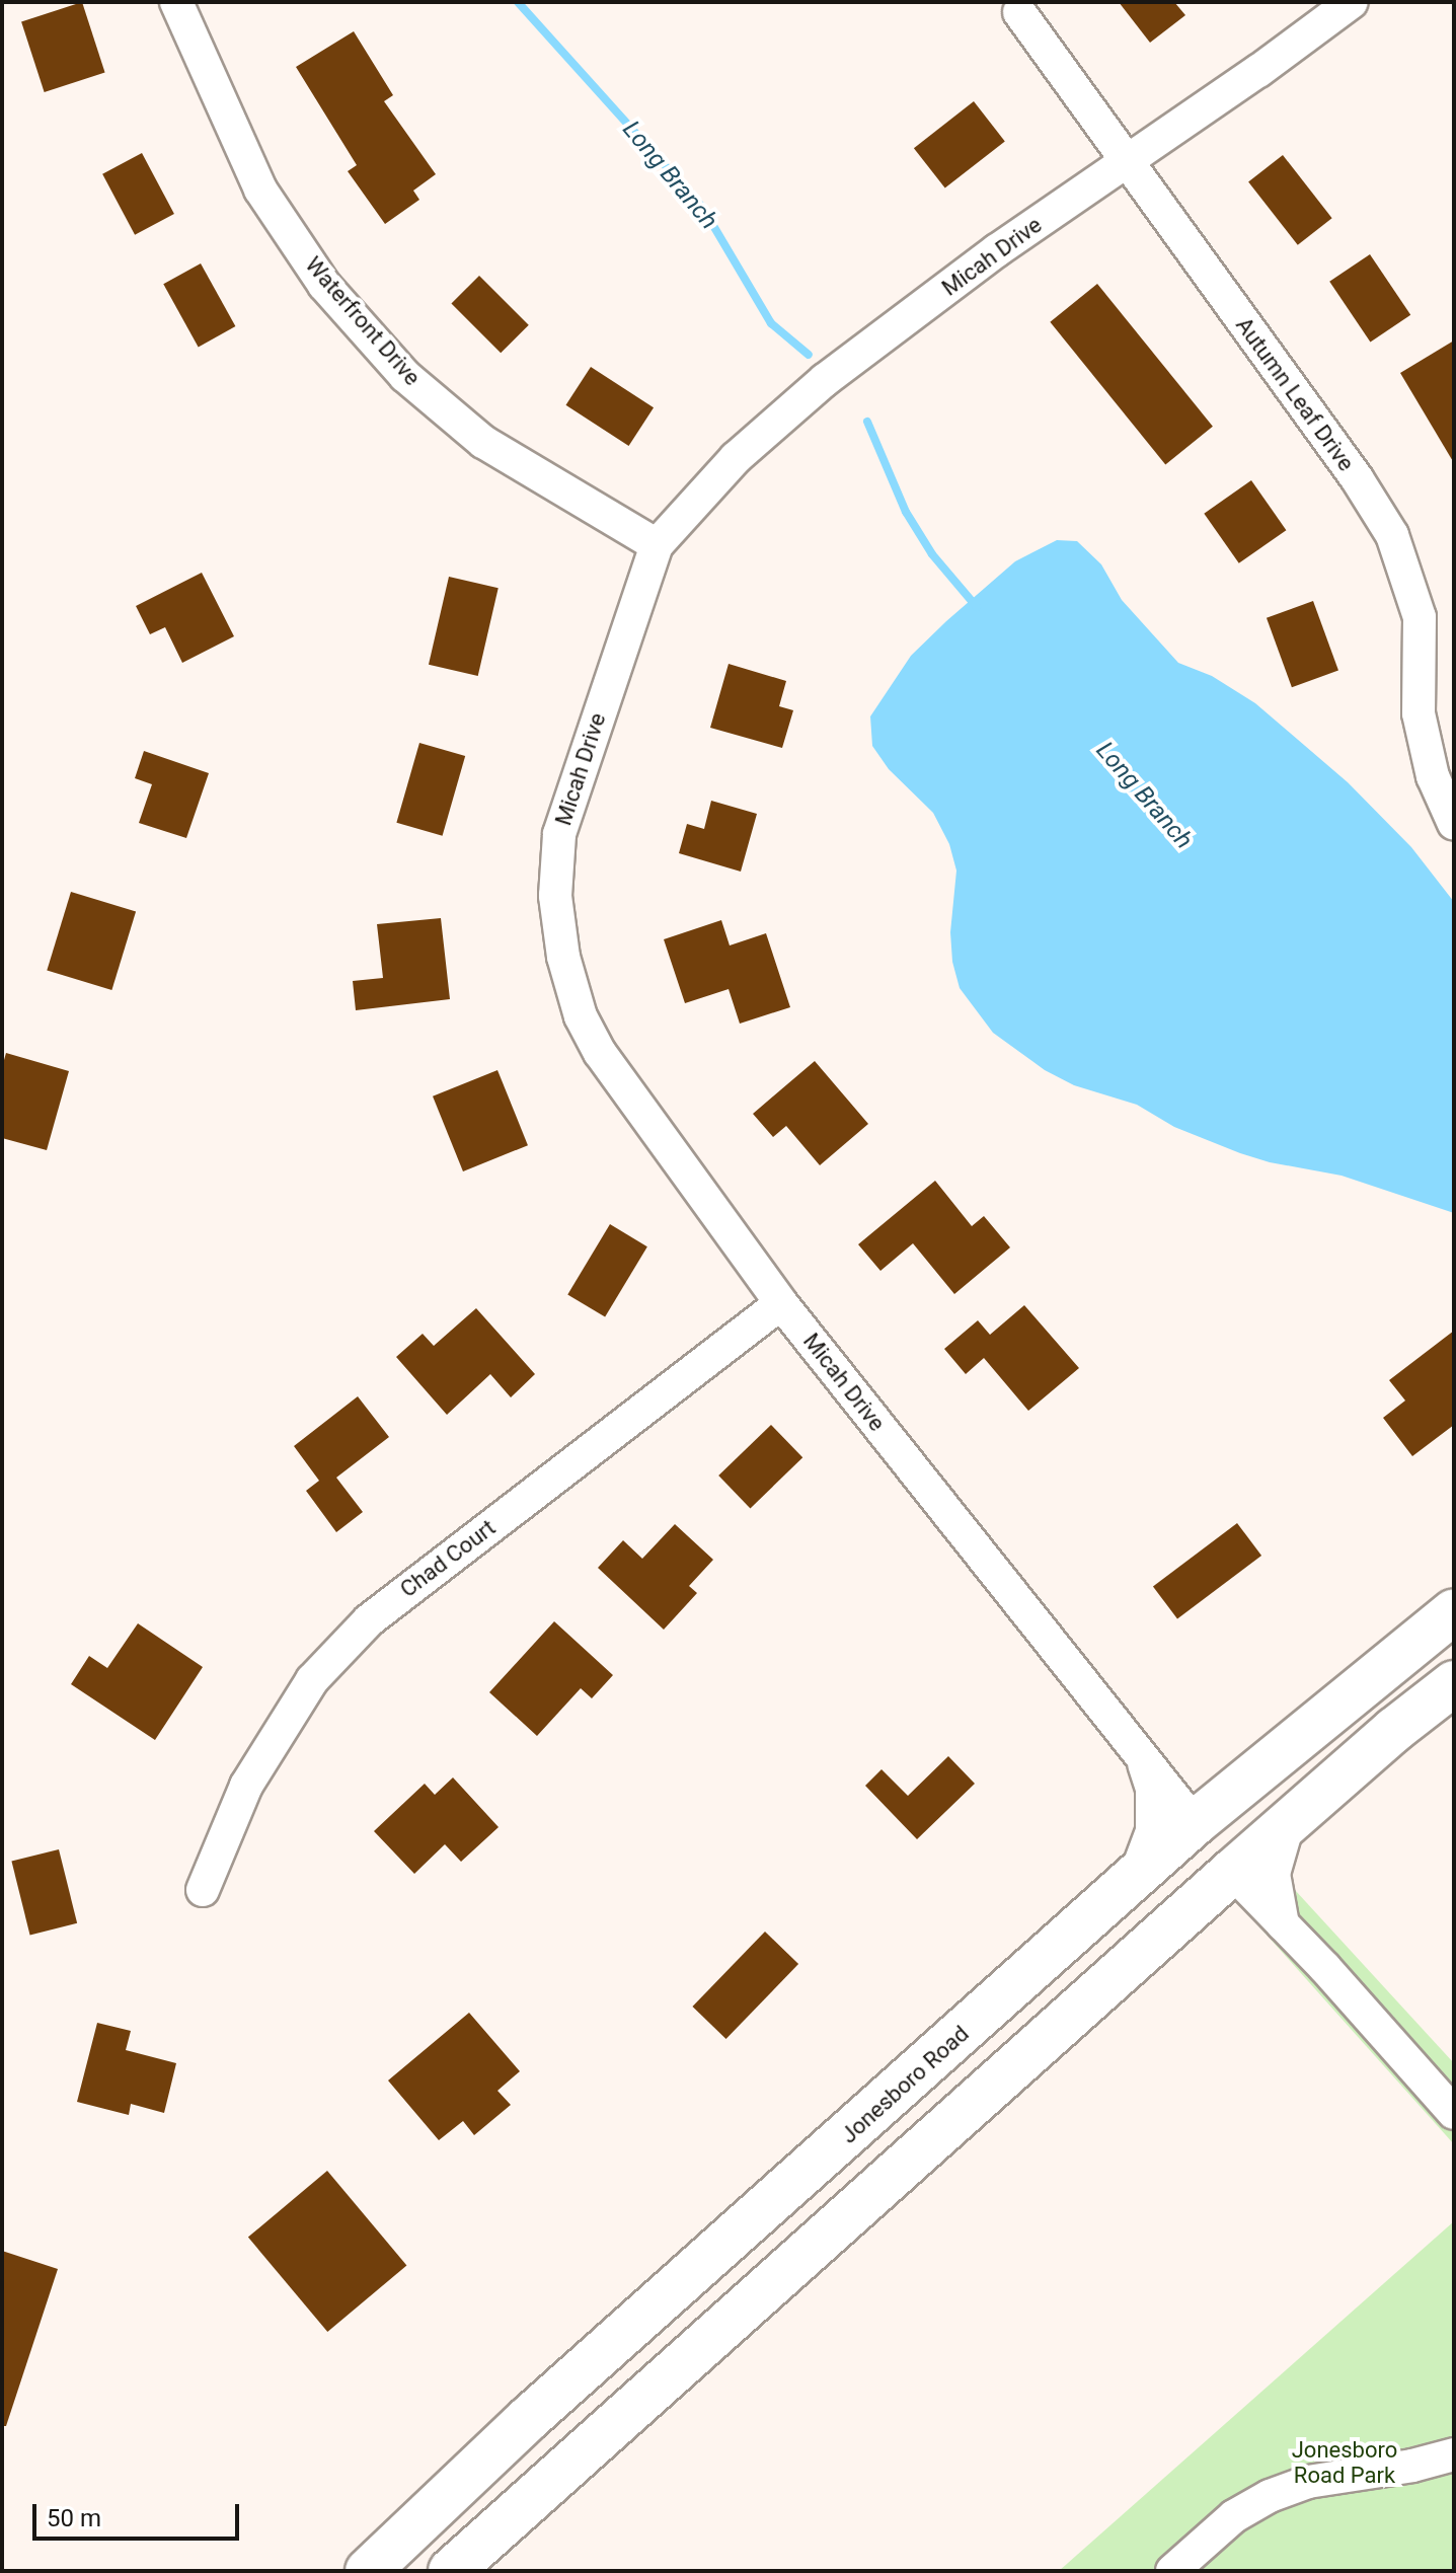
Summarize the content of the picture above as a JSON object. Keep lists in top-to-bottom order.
{
  "streets": {
    "main road": ["Jonesboro Road"],
    "street": [
      "Micah Drive",
      "Waterfront Drive",
      "Autumn Leaf Drive",
      "Chad Court"
    ]
  },
  "crossings": [
    ["Micah Drive", "Waterfront Drive"],
    ["Micah Drive", "Autumn Leaf Drive"],
    ["Micah Drive", "Chad Court"],
    ["Micah Drive", "Jonesboro Road"]
  ],
  "water": ["Long Branch"],
  "parks": ["Jonesboro Road Park"],
  "scale_bar": "50 m"
}
